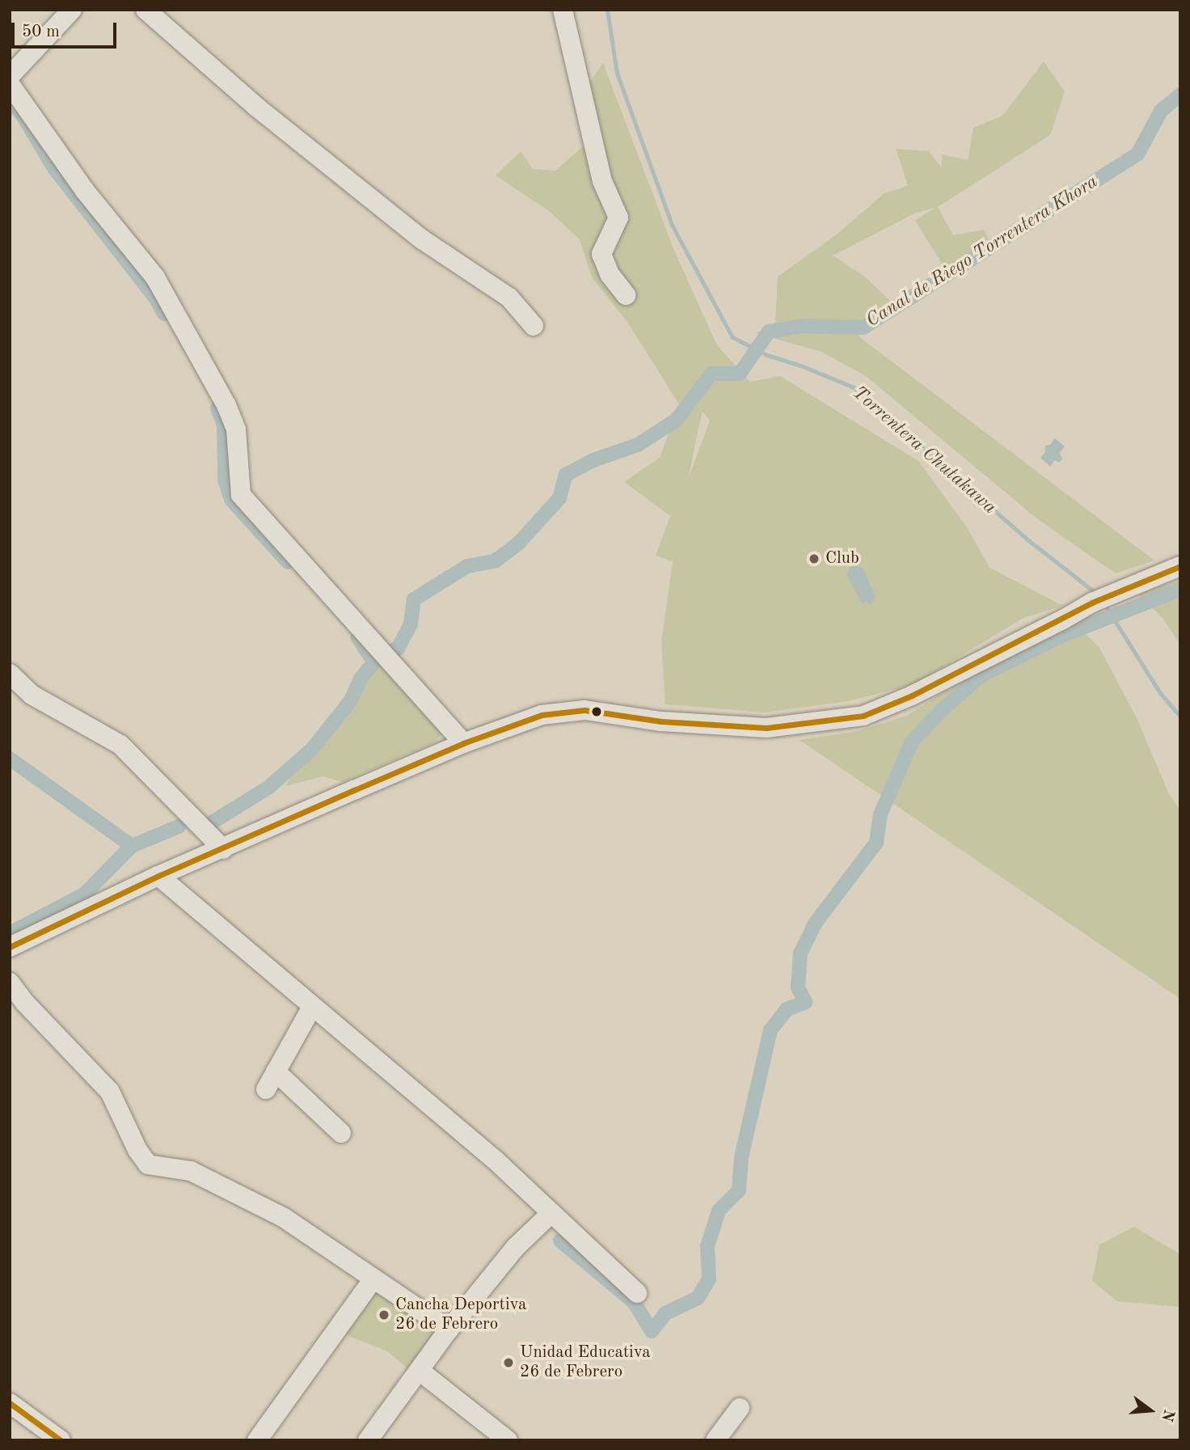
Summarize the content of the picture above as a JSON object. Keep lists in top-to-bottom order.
{
  "water": ["Canal de Riego Torrentera Khora", "Torrentera Chutakawa"],
  "places": ["Club", "Cancha Deportiva 26 de Febrero", "Unidad Educativa 26 de Febrero"],
  "scale_bar": "50 m",
  "north": "right"
}
